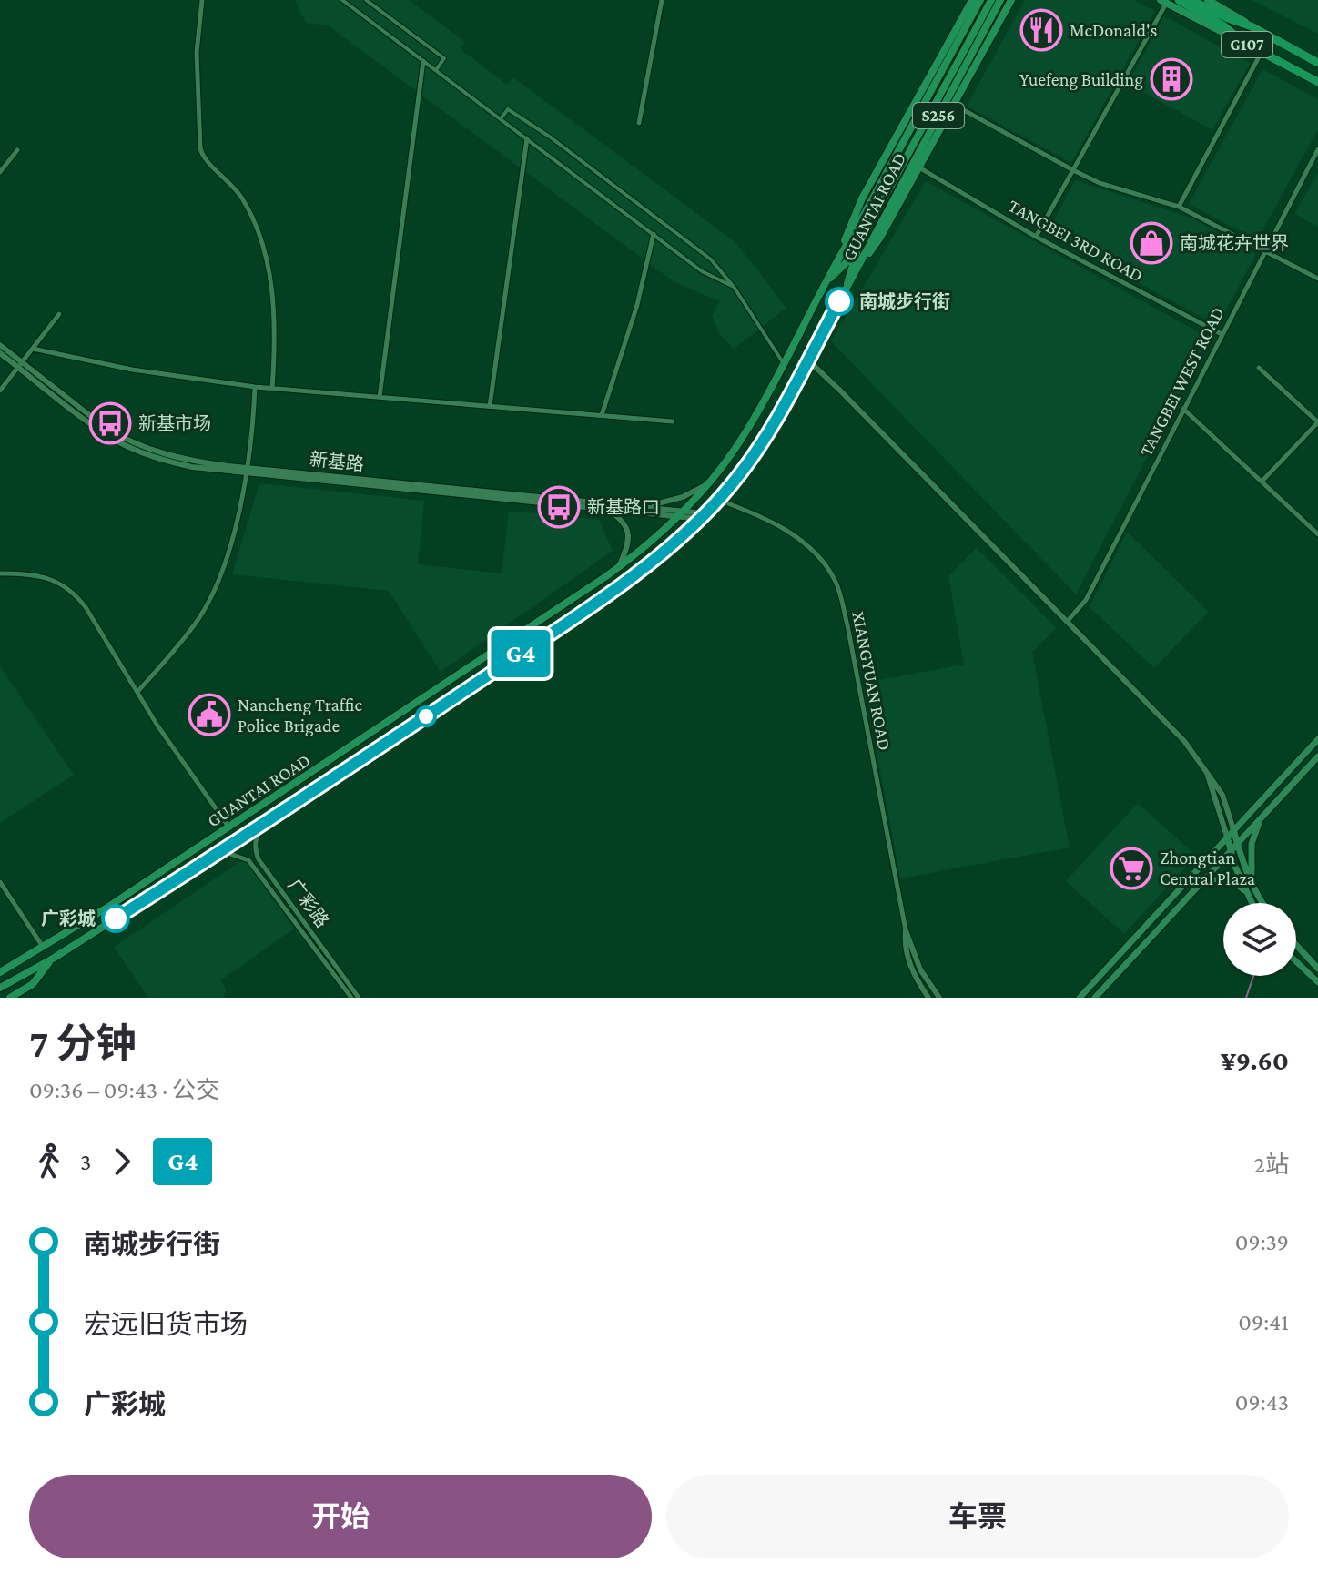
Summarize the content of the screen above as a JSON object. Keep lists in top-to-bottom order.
{
  "streets": {
    "highway": ["G107"],
    "main road": ["S256", "GUANTAI ROAD"],
    "street": [
      "TANGBEI 3RD ROAD",
      "TANGBEI WEST ROAD",
      "新基路",
      "XIANGYUAN ROAD",
      "广彩路"
    ]
  },
  "crossings": [
    ["GUANTAI ROAD", "新基路"],
    ["GUANTAI ROAD", "XIANGYUAN ROAD"],
    ["GUANTAI ROAD", "广彩路"],
    ["TANGBEI 3RD ROAD", "TANGBEI WEST ROAD"]
  ],
  "places": {
    "restaurant": ["McDonald's"],
    "building": ["Yuefeng Building"],
    "shop": ["南城花卉世界"],
    "other": ["南城步行街", "广彩城"],
    "bus stop": ["新基市场", "新基路口"],
    "public building": ["Nancheng Traffic Police Brigade"],
    "supermarket": ["Zhongtian Central Plaza"]
  },
  "lines": ["bus line G4"],
  "page": {
    "on_map": "G4",
    "heading": ["7 分钟", "09:36 – 09:43 · 公交", "¥9.60"],
    "legs": ["3", "G4", "2站"],
    "list": [
      {
        "name": "南城步行街",
        "value": "09:39"
      },
      {
        "name": "宏远旧货市场",
        "value": "09:41"
      },
      {
        "name": "广彩城",
        "value": "09:43"
      }
    ],
    "buttons": ["开始", "车票"]
  }
}
